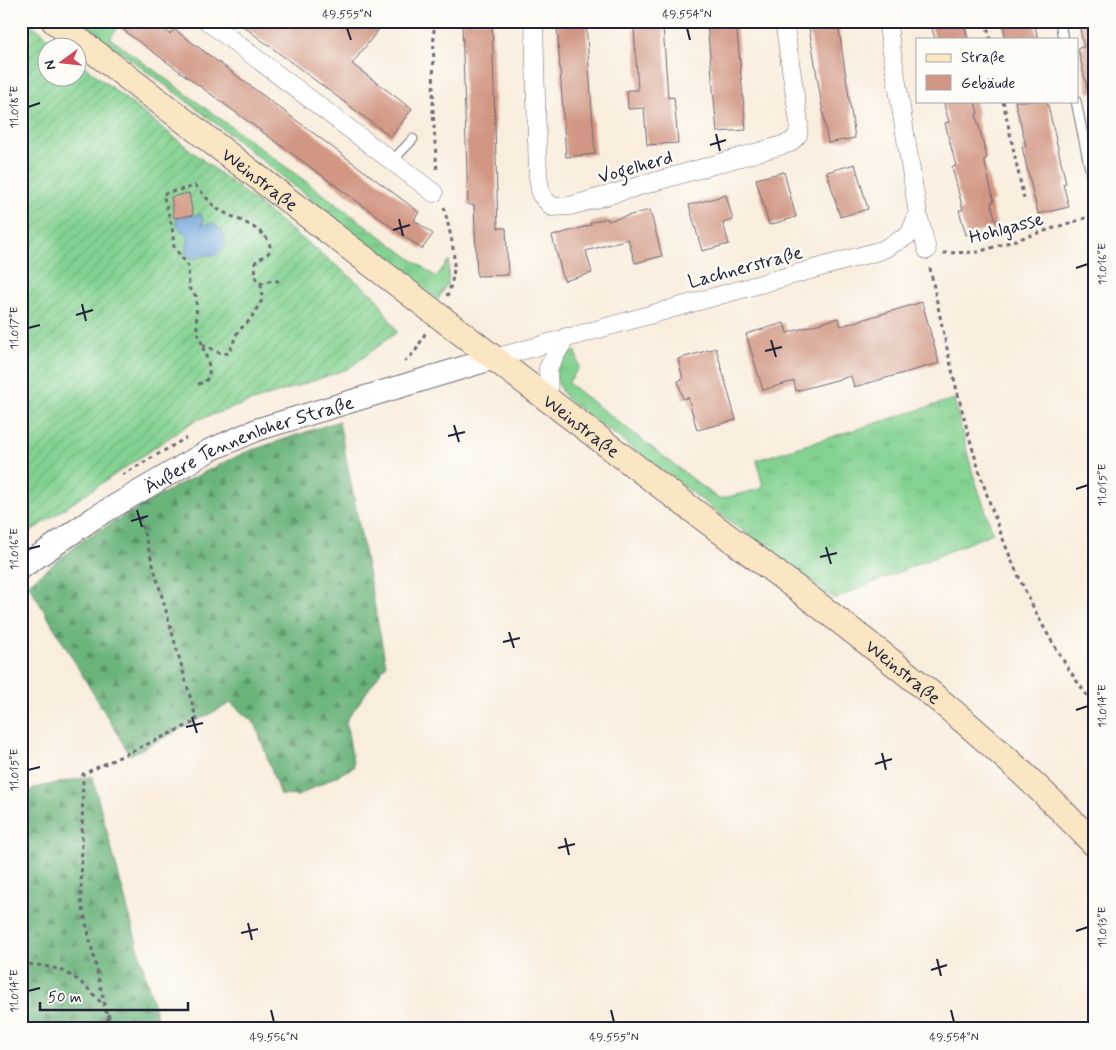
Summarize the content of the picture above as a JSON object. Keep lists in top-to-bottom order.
{
  "streets": {
    "main road": ["Weinstraße"],
    "street": ["Vogelherd", "Lachnerstraße", "Äußere Tennenloher Straße"],
    "path": ["Hohlgasse"]
  },
  "crossings": [
    ["Weinstraße", "Lachnerstraße"],
    ["Weinstraße", "Äußere Tennenloher Straße"],
    ["Lachnerstraße", "Äußere Tennenloher Straße"]
  ],
  "legend": ["Straße", "Gebäude"],
  "scale_bar": "50 m",
  "north": "left",
  "coordinates": [
    "49.555°N",
    "49.554°N",
    "11.018°E",
    "11.016°E",
    "11.017°E",
    "11.015°E",
    "11.014°E",
    "11.013°E",
    "49.556°N"
  ]
}
